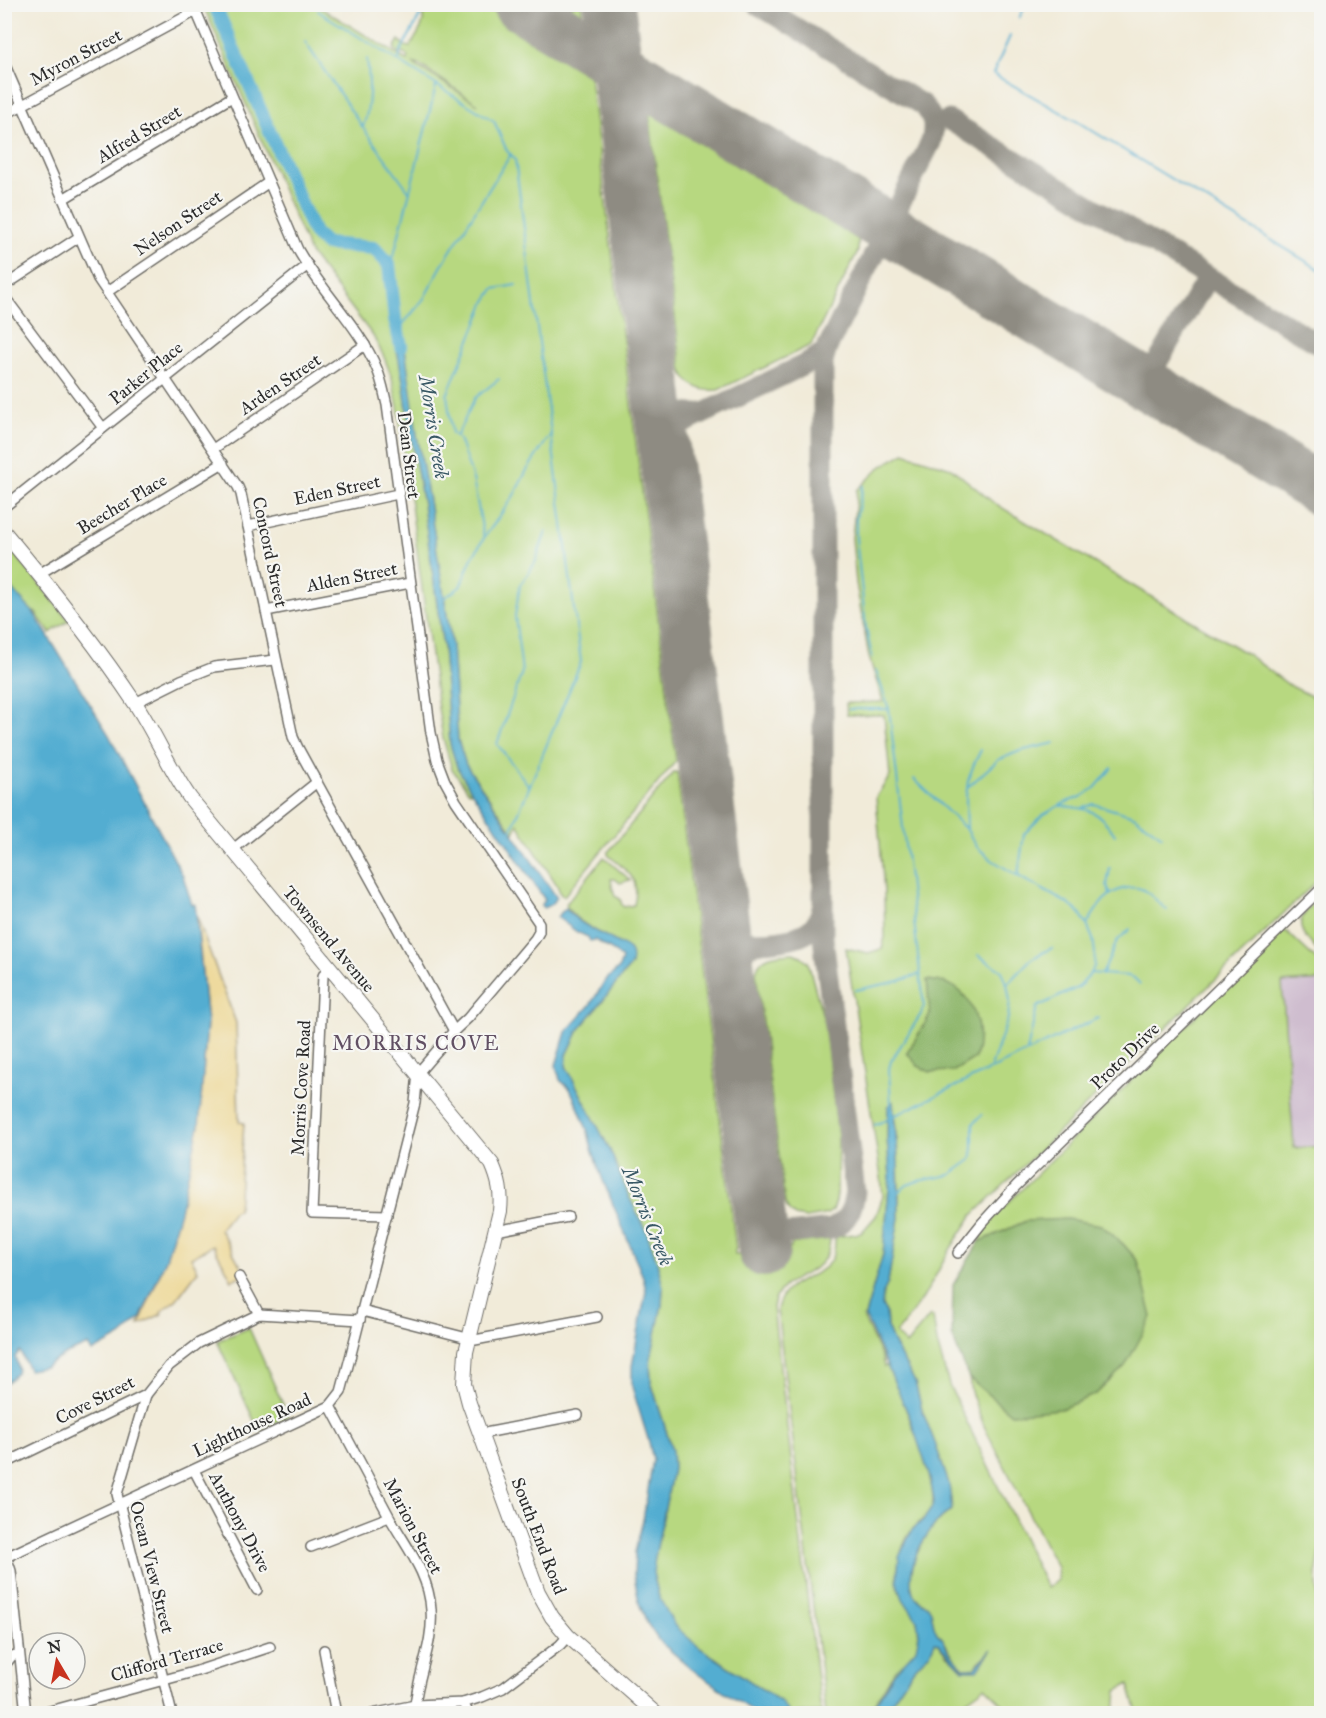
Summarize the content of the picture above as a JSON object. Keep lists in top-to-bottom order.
{
  "streets": {
    "main road": ["Townsend Avenue", "South End Road"],
    "street": [
      "Myron Street",
      "Alfred Street",
      "Nelson Street",
      "Parker Place",
      "Arden Street",
      "Dean Street",
      "Eden Street",
      "Beecher Place",
      "Concord Street",
      "Alden Street",
      "Proto Drive",
      "Morris Cove Road",
      "Cove Street",
      "Lighthouse Road",
      "Anthony Drive",
      "Marion Street",
      "Ocean View Street",
      "Clifford Terrace"
    ]
  },
  "crossings": [
    ["Myron Street", "Dean Street"],
    ["Myron Street", "Concord Street"],
    ["Alfred Street", "Dean Street"],
    ["Alfred Street", "Concord Street"],
    ["Nelson Street", "Dean Street"],
    ["Nelson Street", "Concord Street"],
    ["Parker Place", "Dean Street"],
    ["Parker Place", "Concord Street"],
    ["Arden Street", "Dean Street"],
    ["Arden Street", "Concord Street"],
    ["Dean Street", "Eden Street"],
    ["Dean Street", "Concord Street"],
    ["Dean Street", "Alden Street"],
    ["Eden Street", "Concord Street"],
    ["Beecher Place", "Concord Street"],
    ["Beecher Place", "Townsend Avenue"],
    ["Concord Street", "Alden Street"],
    ["Townsend Avenue", "Morris Cove Road"],
    ["Townsend Avenue", "Cove Street"],
    ["Townsend Avenue", "Lighthouse Road"],
    ["Townsend Avenue", "South End Road"],
    ["Morris Cove Road", "Lighthouse Road"],
    ["Cove Street", "Lighthouse Road"],
    ["Cove Street", "Ocean View Street"],
    ["Lighthouse Road", "Anthony Drive"],
    ["Lighthouse Road", "Marion Street"],
    ["Lighthouse Road", "Ocean View Street"],
    ["Ocean View Street", "Clifford Terrace"]
  ],
  "districts": ["MORRIS COVE"],
  "water": ["Morris Creek"],
  "north": "top"
}
